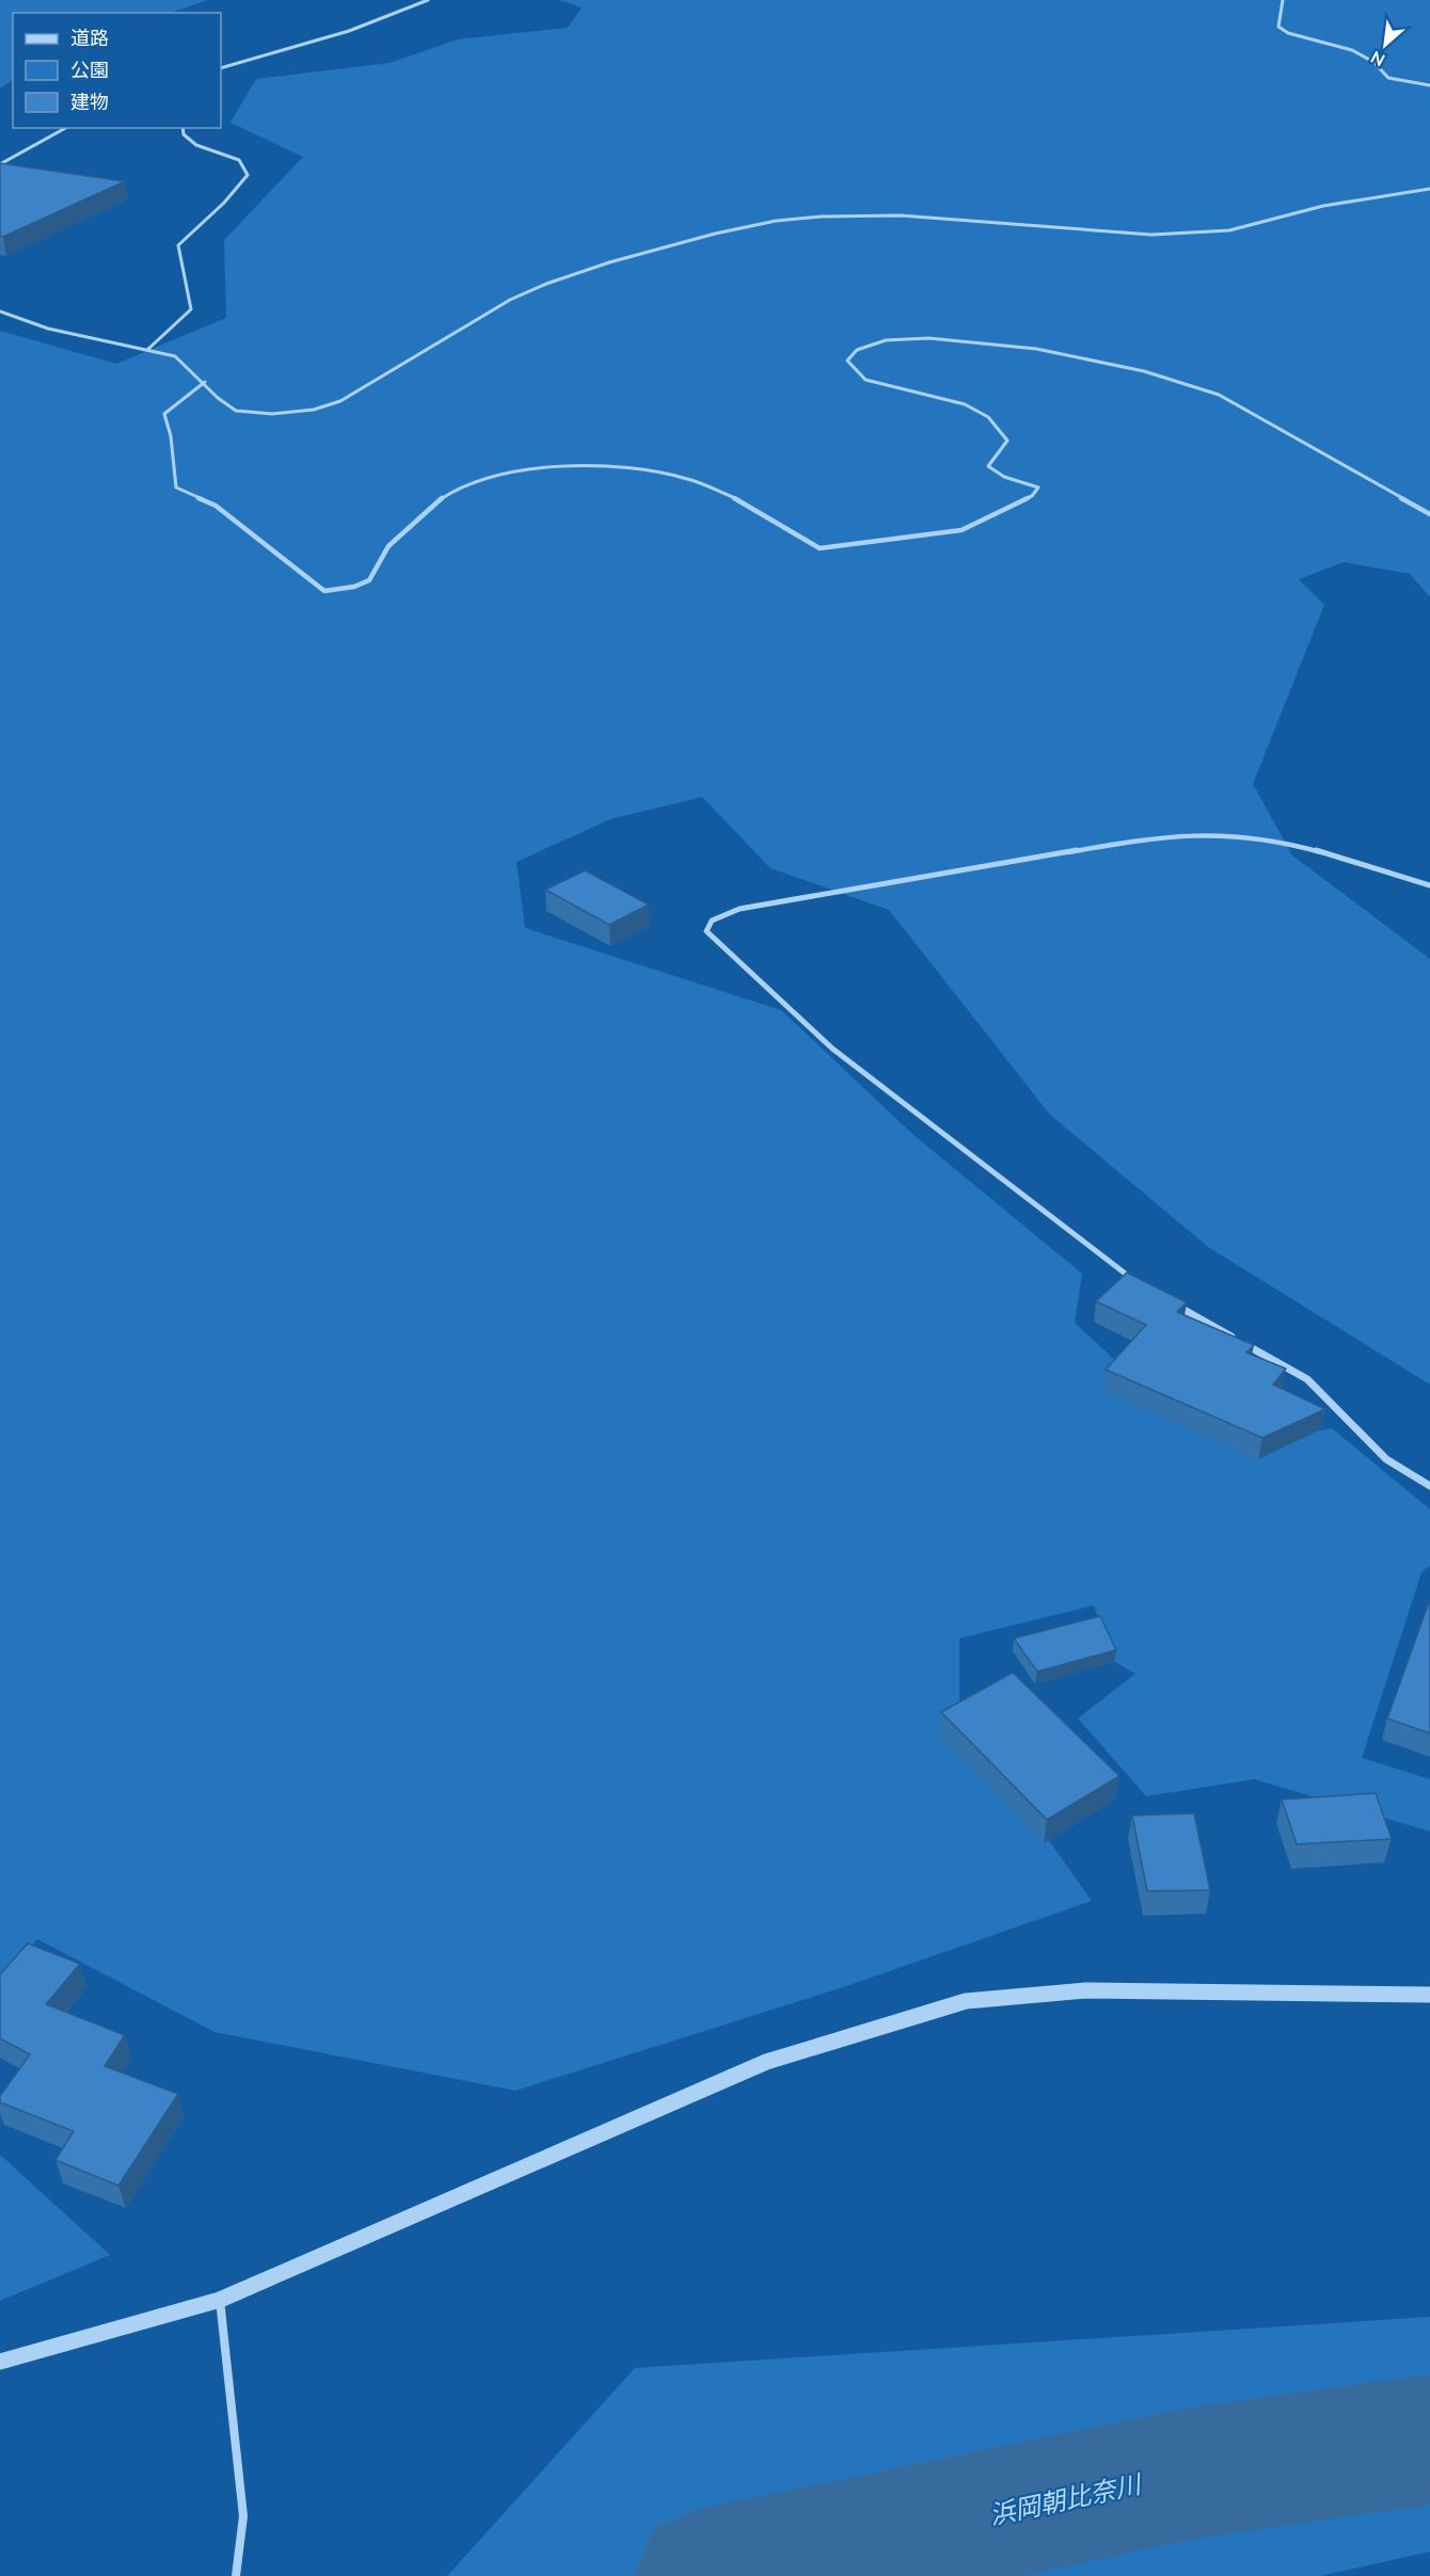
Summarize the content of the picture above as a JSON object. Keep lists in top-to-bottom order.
{
  "water": ["浜岡朝比奈川"],
  "legend": ["道路", "公園", "建物"],
  "north": "bottom left"
}
